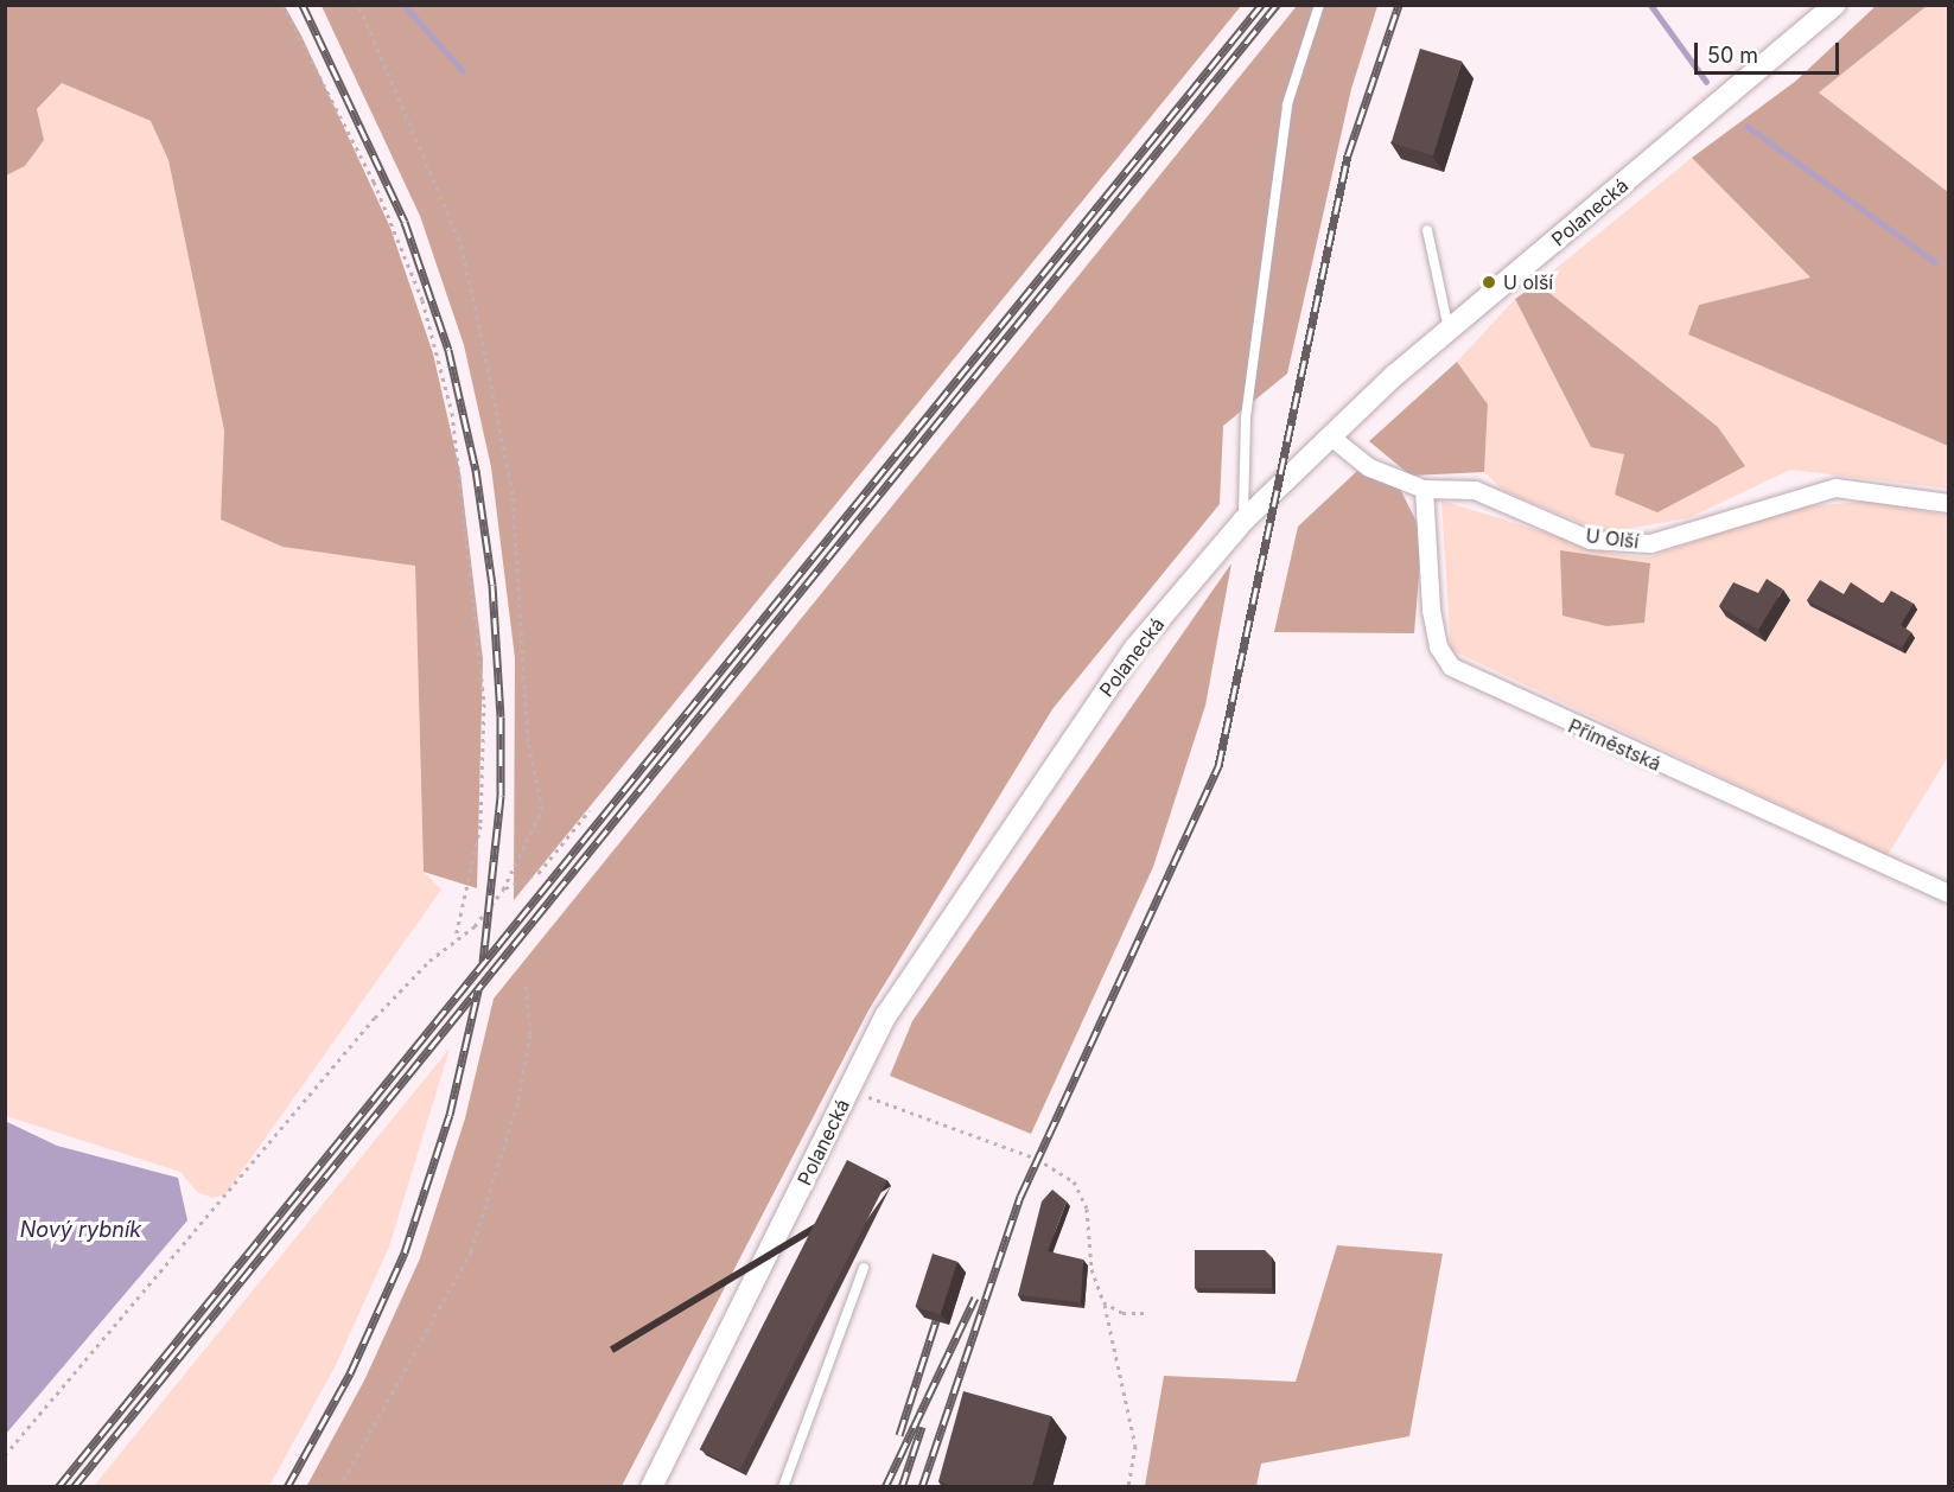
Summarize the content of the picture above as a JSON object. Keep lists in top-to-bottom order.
{
  "streets": {
    "street": ["Polanecká", "U Olší", "Příměstská"]
  },
  "crossings": [
    ["Polanecká", "U Olší"],
    ["U Olší", "Příměstská"]
  ],
  "water": ["Nový rybník"],
  "places": ["U olší"],
  "scale_bar": "50 m"
}
